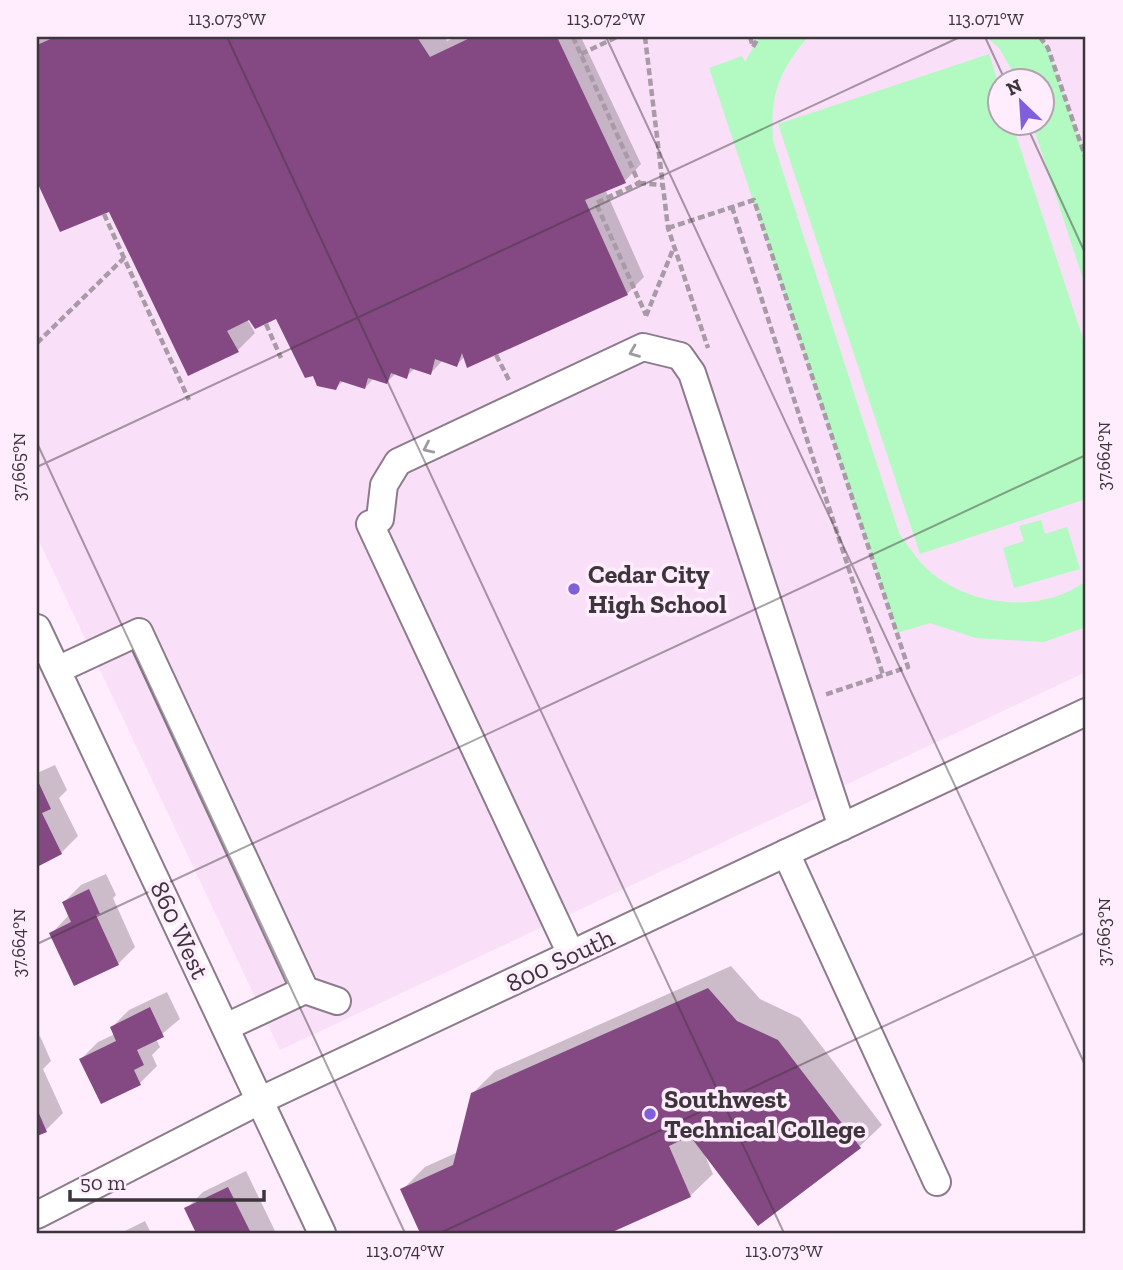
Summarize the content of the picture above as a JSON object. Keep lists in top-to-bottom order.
{
  "streets": {
    "street": ["860 West", "800 South"]
  },
  "crossings": [
    ["860 West", "800 South"]
  ],
  "places": ["Cedar City High School", "Southwest Technical College"],
  "scale_bar": "50 m",
  "north": "top left",
  "coordinates": [
    "113.073°W",
    "113.072°W",
    "113.071°W",
    "37.664°N",
    "37.665°N",
    "37.663°N",
    "113.074°W"
  ]
}
